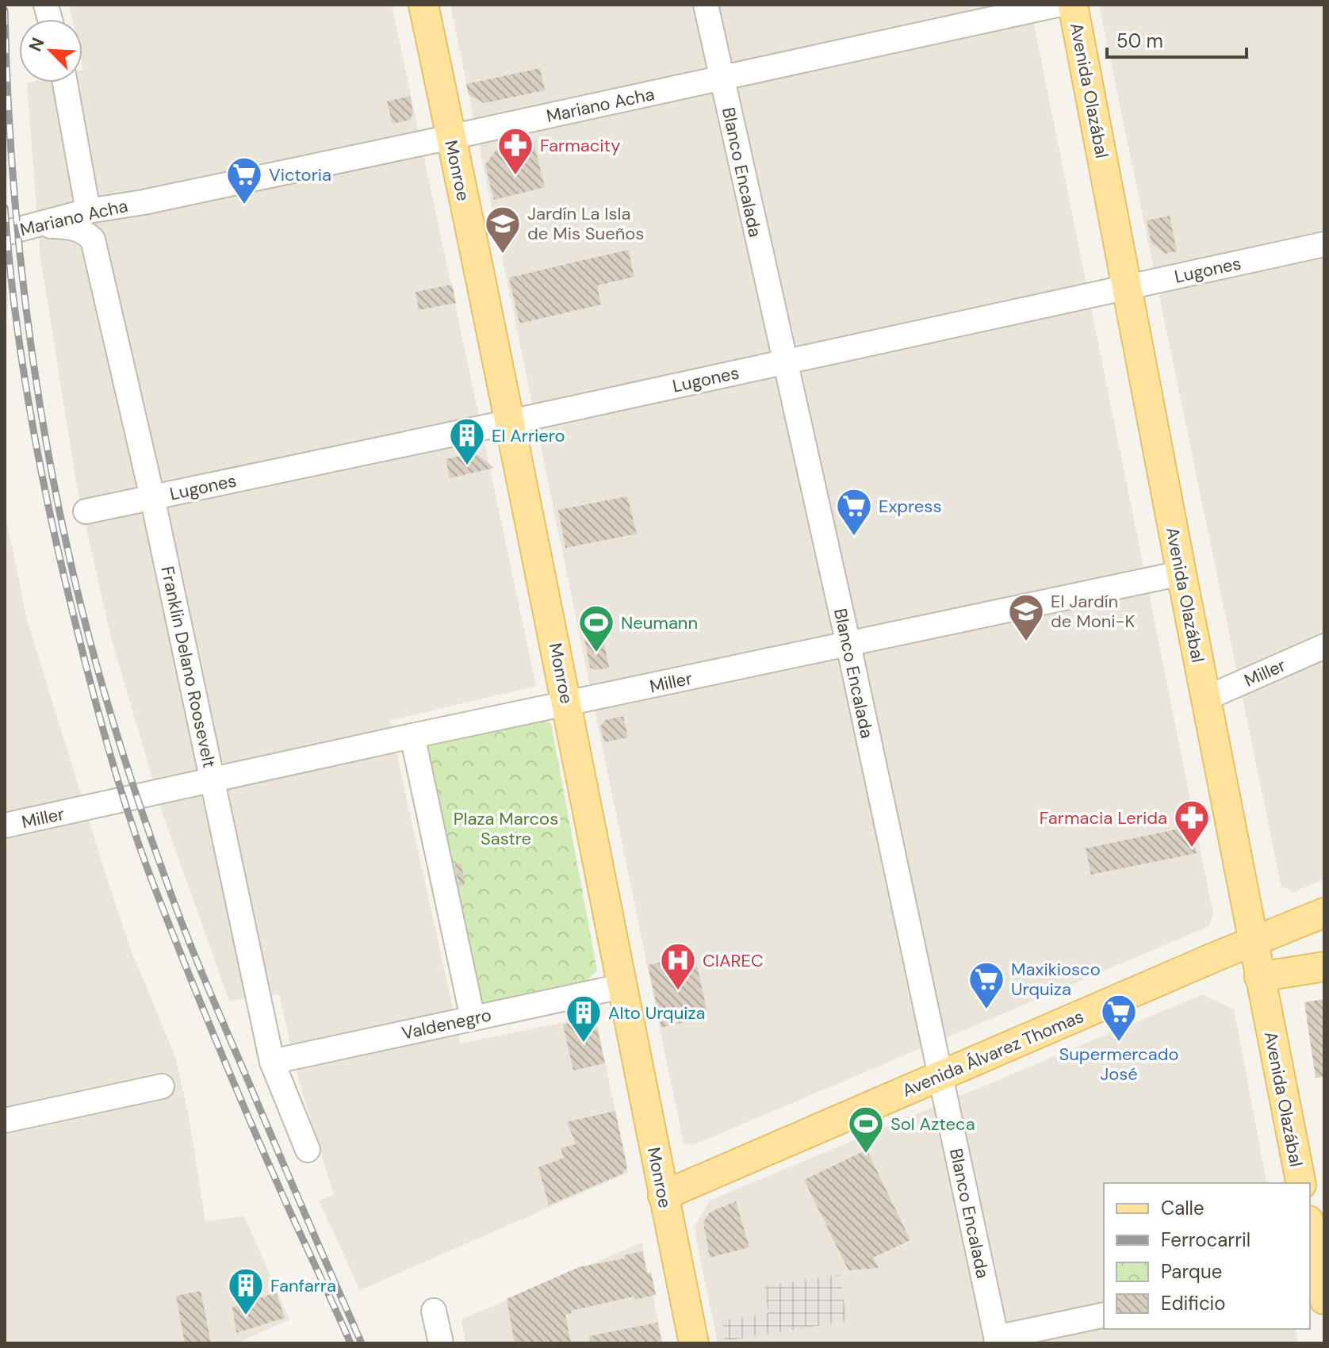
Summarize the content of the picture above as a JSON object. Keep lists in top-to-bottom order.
{
  "streets": {
    "main road": ["Avenida Olazábal", "Monroe", "Avenida Álvarez Thomas"],
    "street": [
      "Mariano Acha",
      "Blanco Encalada",
      "Lugones",
      "Franklin Delano Roosevelt",
      "Miller",
      "Valdenegro"
    ]
  },
  "crossings": [
    ["Avenida Olazábal", "Lugones"],
    ["Avenida Olazábal", "Miller"],
    ["Avenida Olazábal", "Avenida Álvarez Thomas"],
    ["Mariano Acha", "Monroe"],
    ["Mariano Acha", "Blanco Encalada"],
    ["Mariano Acha", "Franklin Delano Roosevelt"],
    ["Monroe", "Lugones"],
    ["Monroe", "Miller"],
    ["Monroe", "Valdenegro"],
    ["Monroe", "Avenida Álvarez Thomas"],
    ["Blanco Encalada", "Lugones"],
    ["Blanco Encalada", "Miller"],
    ["Blanco Encalada", "Avenida Álvarez Thomas"],
    ["Lugones", "Franklin Delano Roosevelt"],
    ["Franklin Delano Roosevelt", "Miller"],
    ["Franklin Delano Roosevelt", "Valdenegro"]
  ],
  "parks": ["Plaza Marcos Sastre"],
  "places": {
    "pharmacy": ["Farmacity", "Farmacia Lerida"],
    "supermarket": [
      "Victoria",
      "Express",
      "Maxikiosco Urquiza",
      "Supermercado José"
    ],
    "school or university": ["Jardín La Isla de Mis Sueños", "El Jardín de Moni-K"],
    "building": ["El Arriero", "Alto Urquiza", "Fanfarra"],
    "sports": ["Neumann", "Sol Azteca"],
    "hospital": ["CIAREC"]
  },
  "legend": [
    "Calle",
    "Ferrocarril",
    "Parque",
    "Edificio"
  ],
  "scale_bar": "50 m",
  "north": "top left"
}
